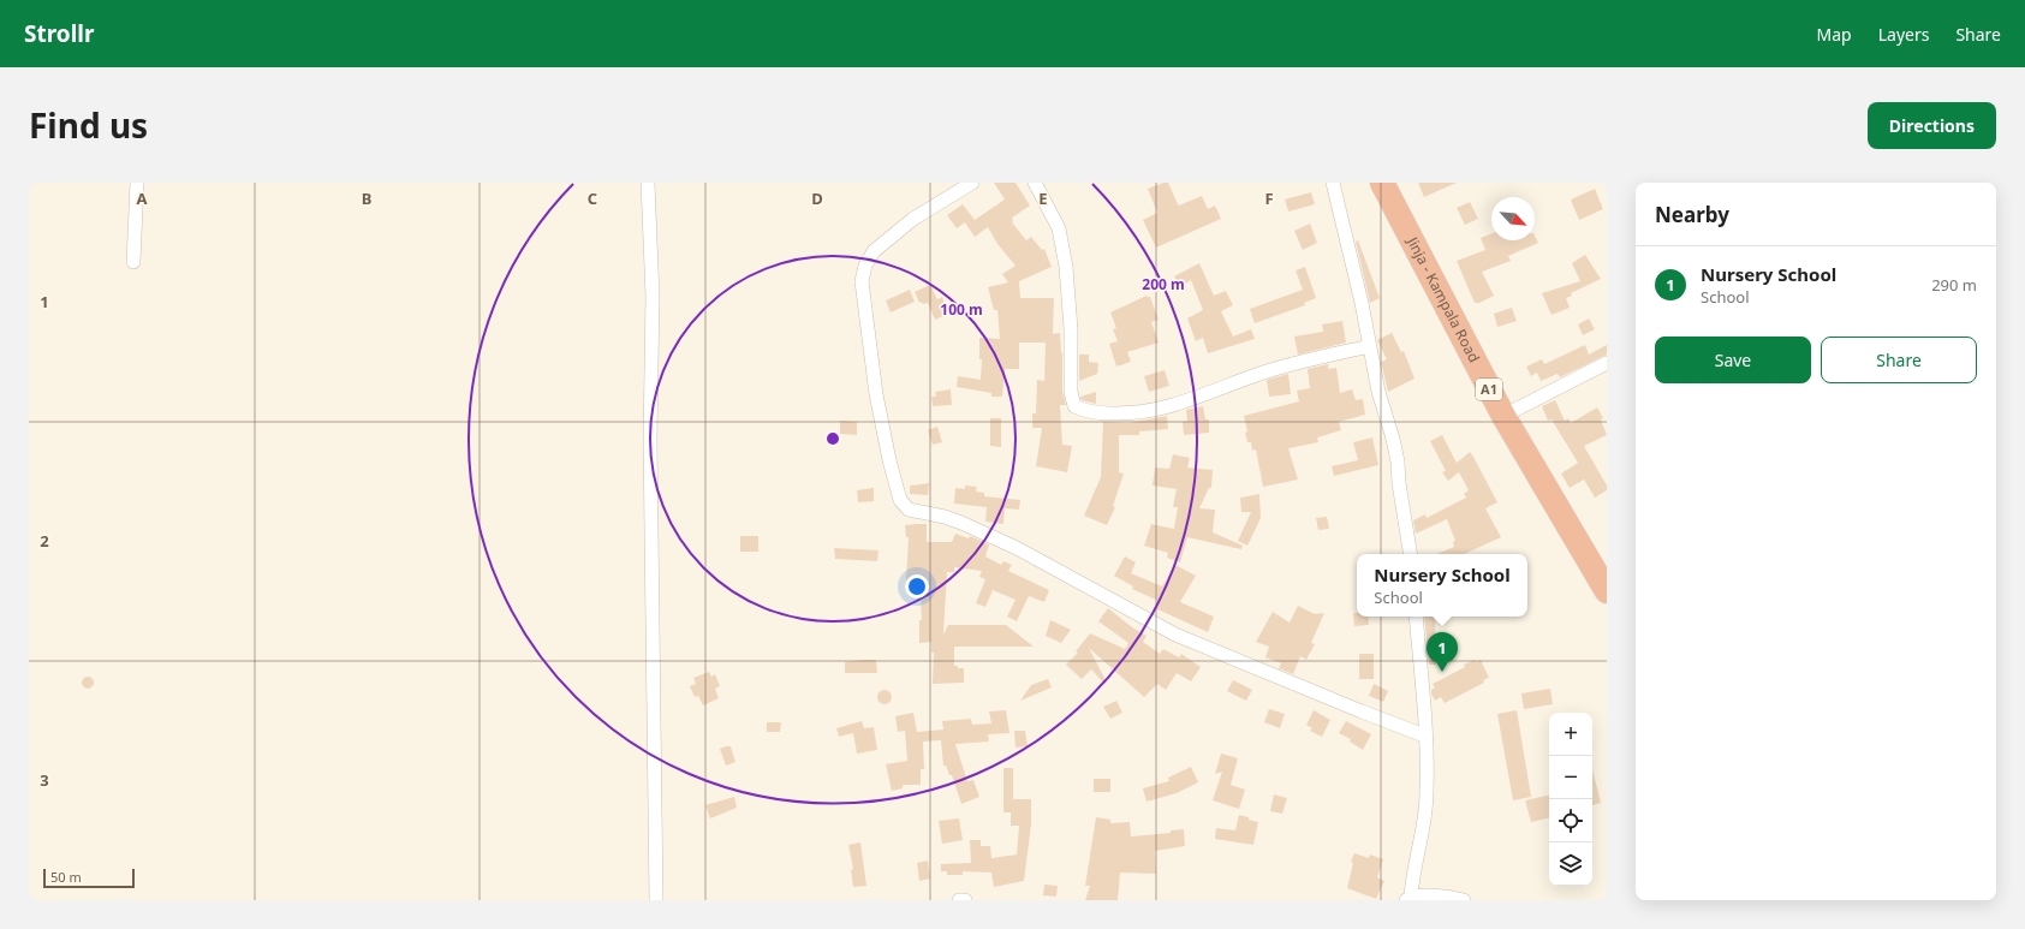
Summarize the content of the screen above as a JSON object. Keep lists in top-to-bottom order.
{
  "streets": {
    "highway": ["Jinja - Kampala Road", "A1"]
  },
  "scale_bar": "50 m",
  "north": "bottom right",
  "page": {
    "header": "Strollr",
    "nav": ["Map", "Layers", "Share"],
    "title": "Find us",
    "buttons": [
      "Directions",
      ["Save", "Share"]
    ],
    "heading": "Nearby",
    "list": [
      {
        "mark": "1",
        "name": "Nursery School",
        "note": "School",
        "value": "290 m"
      }
    ],
    "popup": ["Nursery School", "School"],
    "pins": "1",
    "map_buttons": ["+", "−"],
    "scale": "50 m"
  },
  "grid": {
    "columns": [
      "A",
      "B",
      "C",
      "D",
      "E",
      "F"
    ],
    "rows": ["1", "2", "3"]
  },
  "rings": ["200 m", "100 m"]
}
